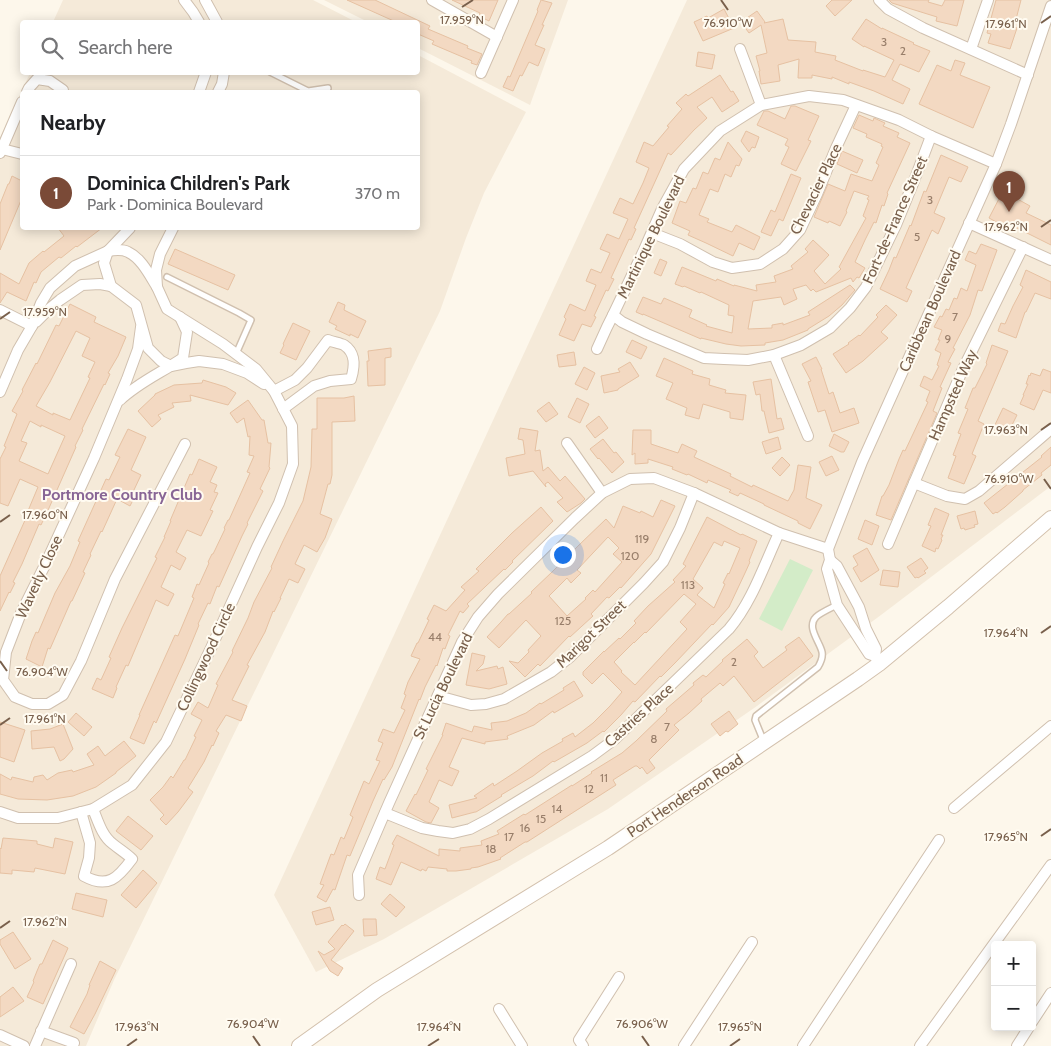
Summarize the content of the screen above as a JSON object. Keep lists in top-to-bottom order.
{
  "streets": {
    "street": [
      "Chevacier Place",
      "Fort-de-France Street",
      "Martinique Boulevard",
      "Caribbean Boulevard",
      "Hampsted Way",
      "Waverly Close",
      "Marigot Street",
      "Collingwood Circle",
      "St Lucia Boulevard",
      "Castries Place",
      "Port Henderson Road"
    ]
  },
  "crossings": [
    ["Chevacier Place", "Martinique Boulevard"],
    ["Fort-de-France Street", "Martinique Boulevard"],
    ["Martinique Boulevard", "Caribbean Boulevard"],
    ["Caribbean Boulevard", "St Lucia Boulevard"],
    ["Waverly Close", "Collingwood Circle"],
    ["Marigot Street", "St Lucia Boulevard"],
    ["St Lucia Boulevard", "Castries Place"]
  ],
  "districts": ["Portmore Country Club"],
  "house_numbers": [
    "3",
    "2",
    "3",
    "5",
    "7",
    "9",
    "119",
    "120",
    "113",
    "125",
    "44",
    "2",
    "7",
    "8",
    "11",
    "12",
    "14",
    "15",
    "16",
    "17",
    "18"
  ],
  "page": {
    "search": "Search here",
    "heading": "Nearby",
    "list": [
      {
        "mark": "1",
        "name": "Dominica Children's Park",
        "note": "Park · Dominica Boulevard",
        "value": "370 m"
      }
    ],
    "pins": "1",
    "map_buttons": ["+", "−"]
  },
  "coordinates": [
    "17.959°N",
    "76.910°W",
    "17.961°N",
    "17.962°N",
    "17.963°N",
    "17.960°N",
    "17.964°N",
    "76.904°W",
    "17.965°N",
    "76.906°W"
  ]
}
